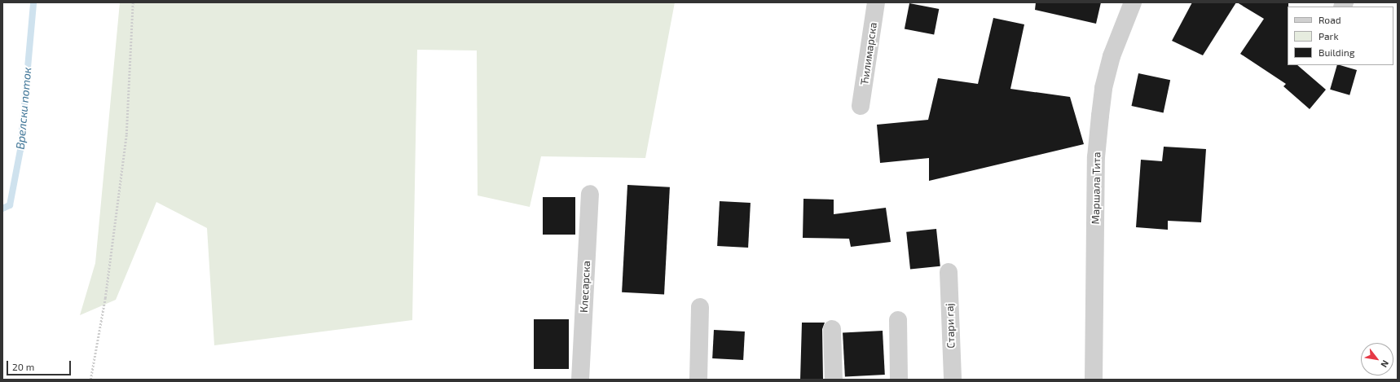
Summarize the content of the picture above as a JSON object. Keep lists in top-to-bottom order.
{
  "streets": {
    "street": [
      "Ћилимарска",
      "Маршала Тита",
      "Клесарска",
      "Стари гај"
    ]
  },
  "water": ["Врелски поток"],
  "legend": ["Road", "Park", "Building"],
  "scale_bar": "20 m",
  "north": "bottom right"
}
